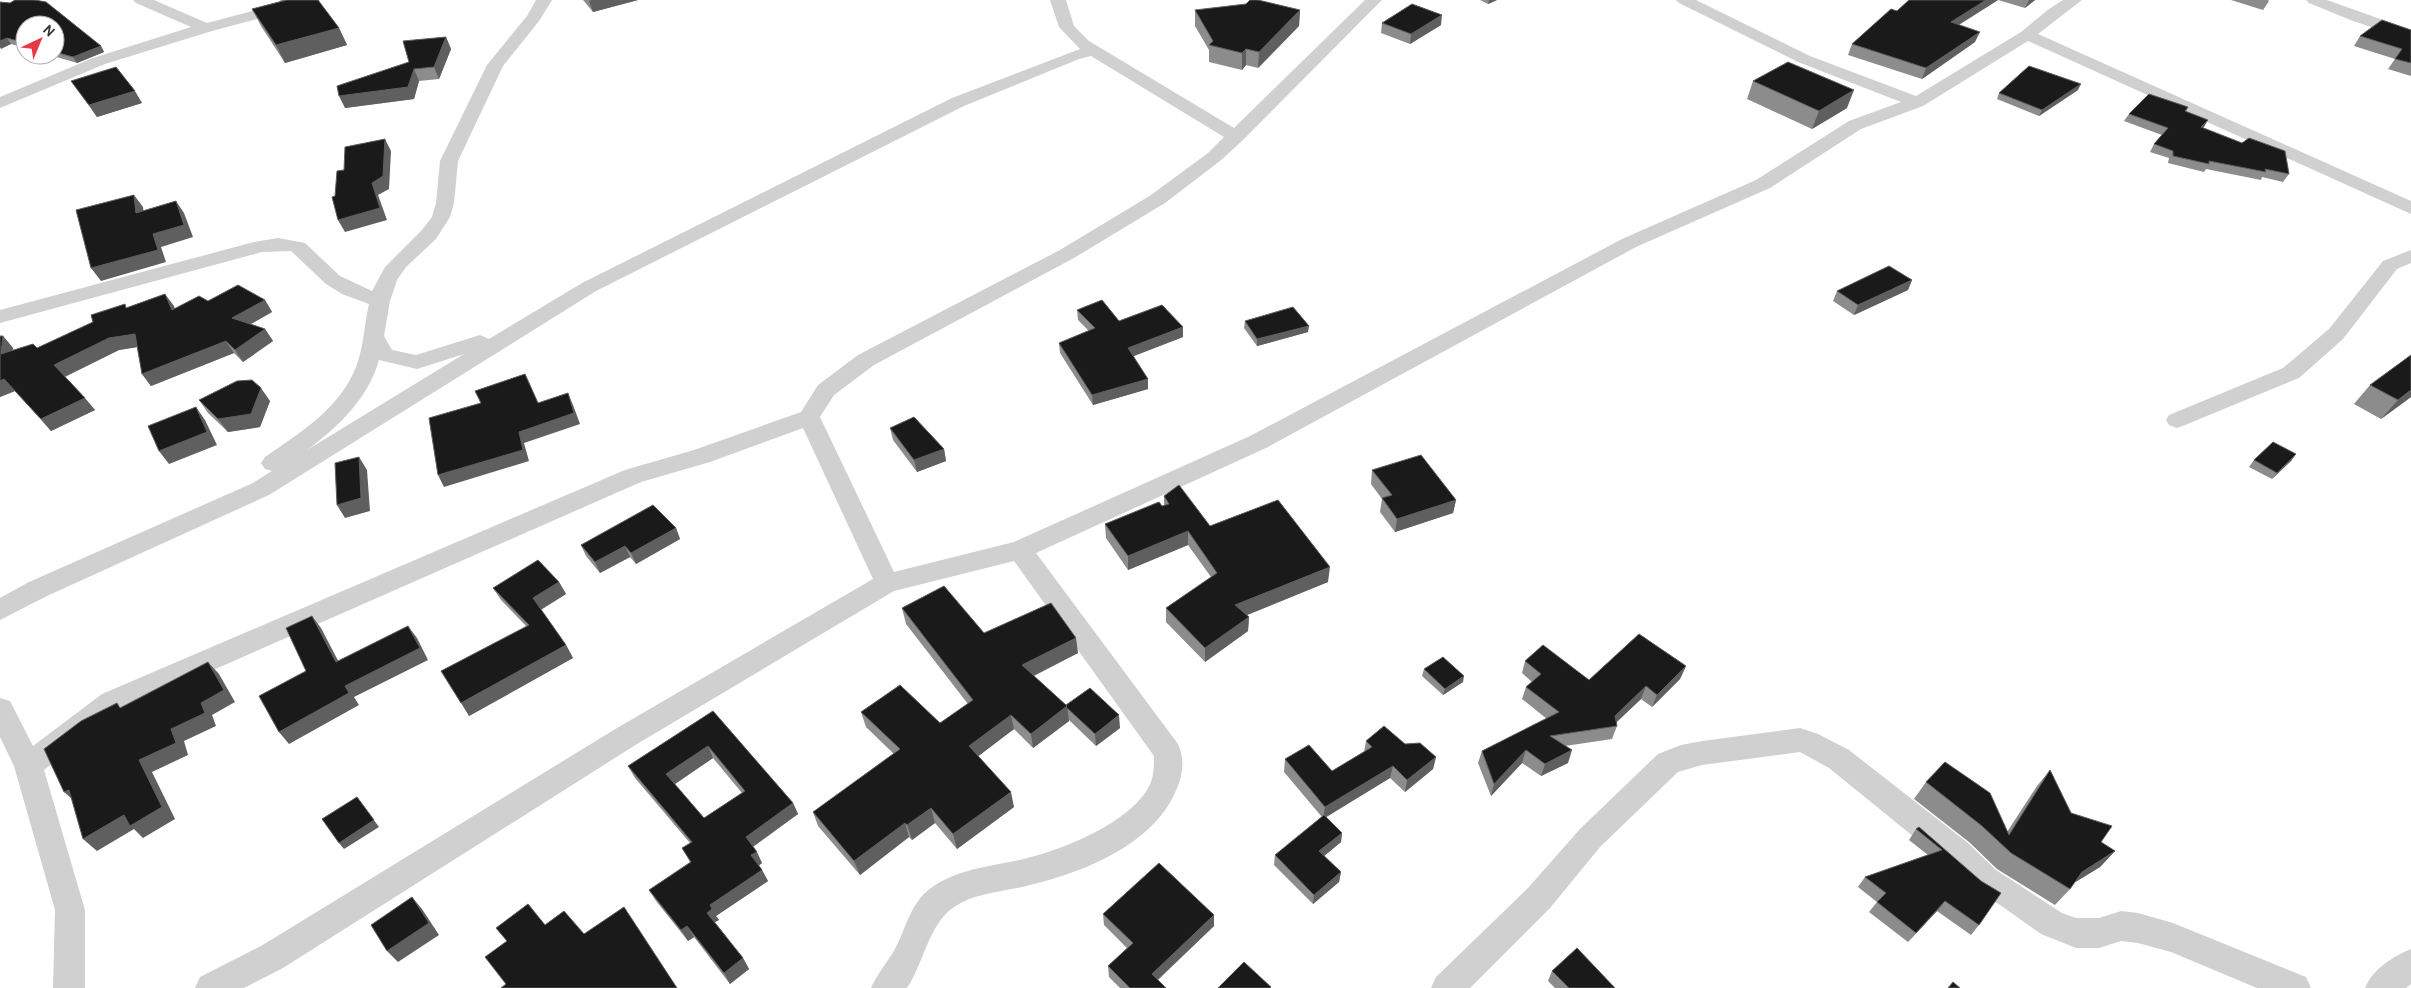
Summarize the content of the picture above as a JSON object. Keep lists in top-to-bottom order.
{
  "north": "top right"
}
